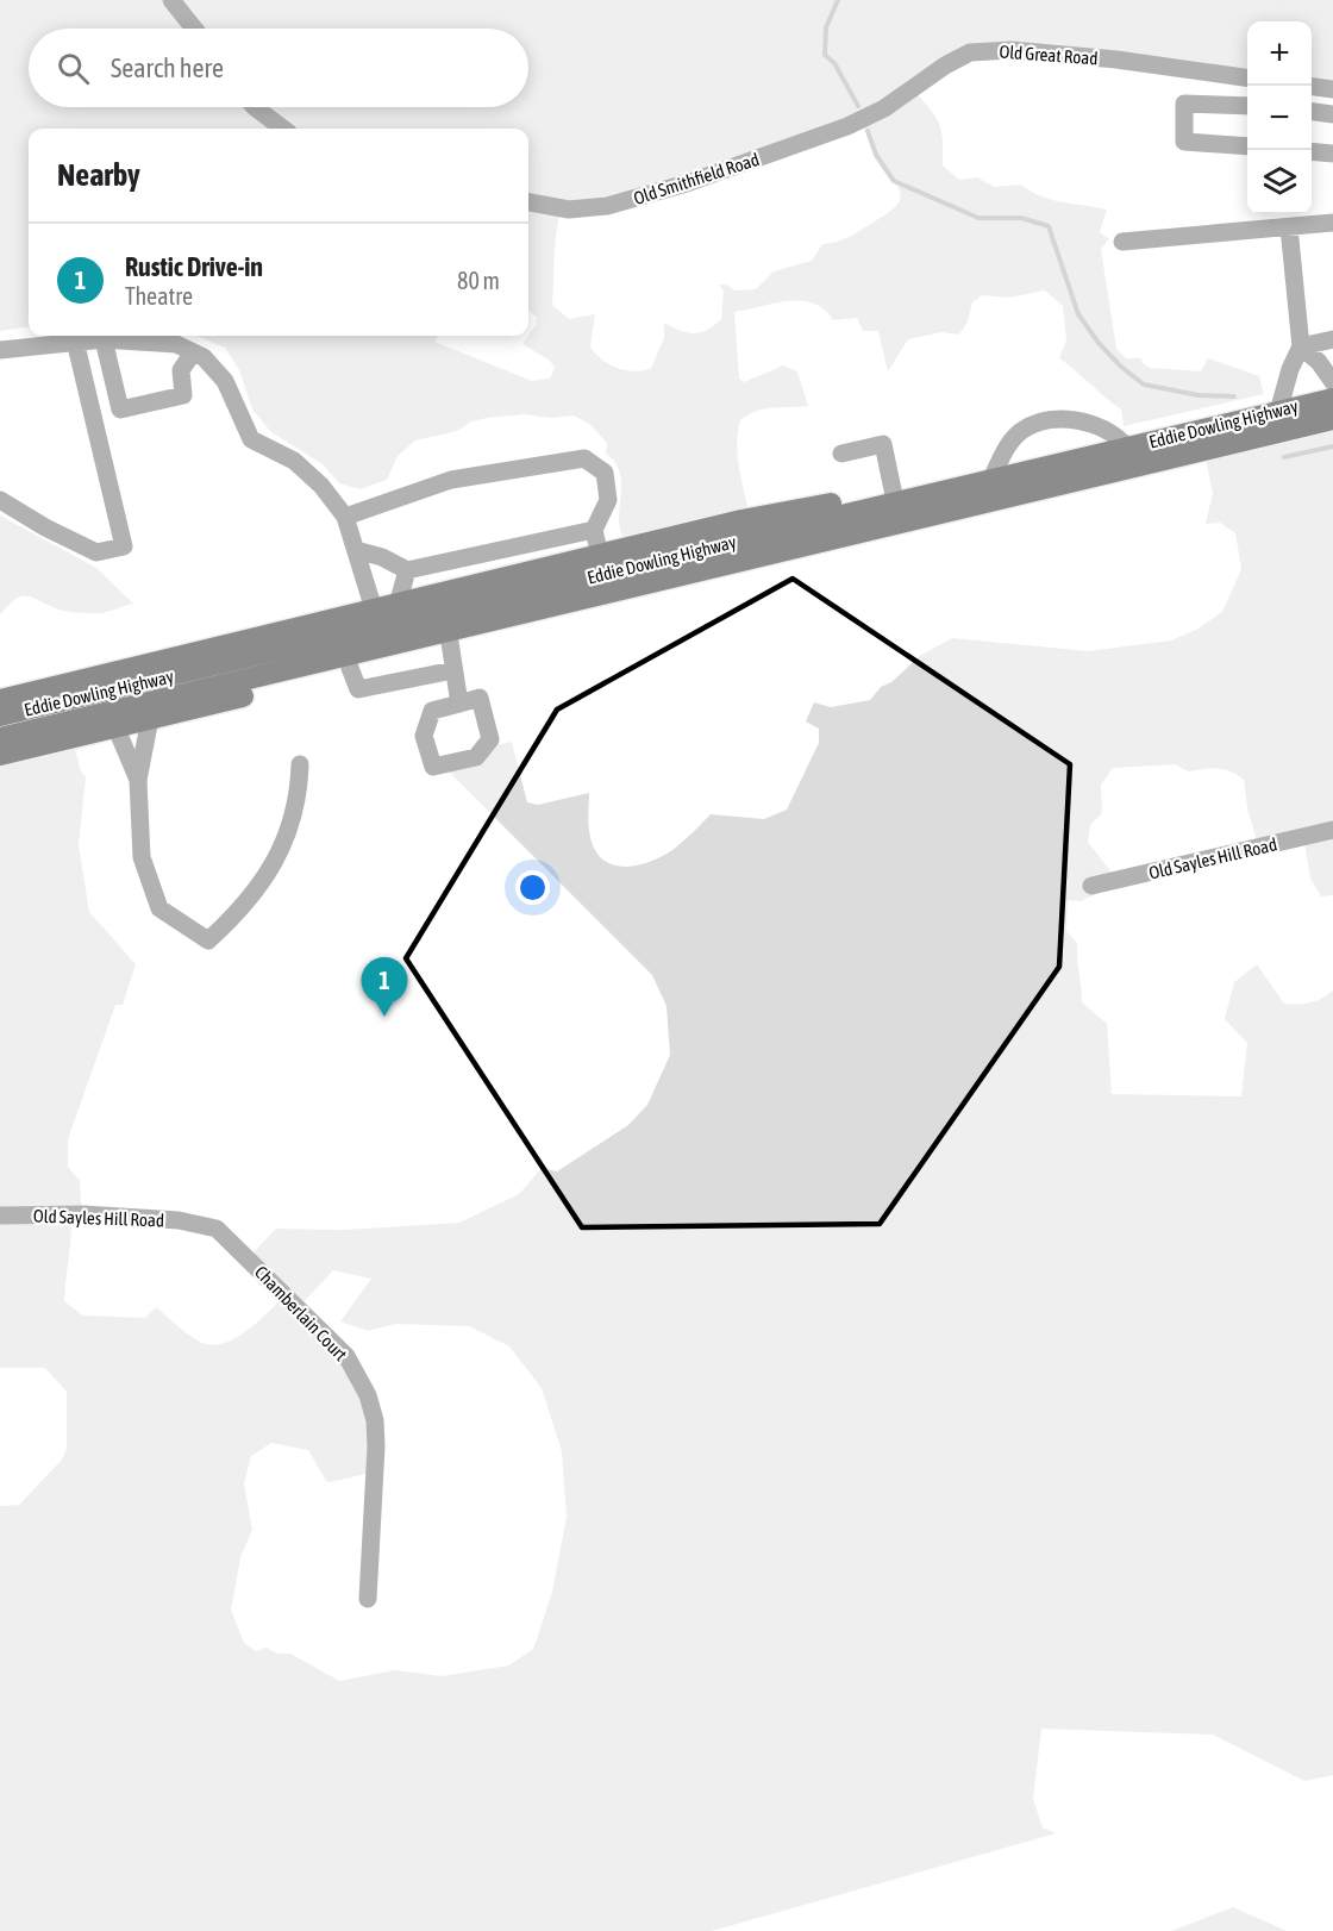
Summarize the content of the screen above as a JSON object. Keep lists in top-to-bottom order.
{
  "streets": {
    "highway": ["Eddie Dowling Highway"],
    "street": [
      "Old Great Road",
      "Old Smithfield Road",
      "Old Sayles Hill Road",
      "Chamberlain Court"
    ]
  },
  "crossings": [
    ["Old Great Road", "Old Smithfield Road"],
    ["Old Sayles Hill Road", "Chamberlain Court"]
  ],
  "page": {
    "map_buttons": ["+", "−"],
    "search": "Search here",
    "heading": "Nearby",
    "list": [
      {
        "mark": "1",
        "name": "Rustic Drive-in",
        "note": "Theatre",
        "value": "80 m"
      }
    ],
    "pins": "1"
  }
}
